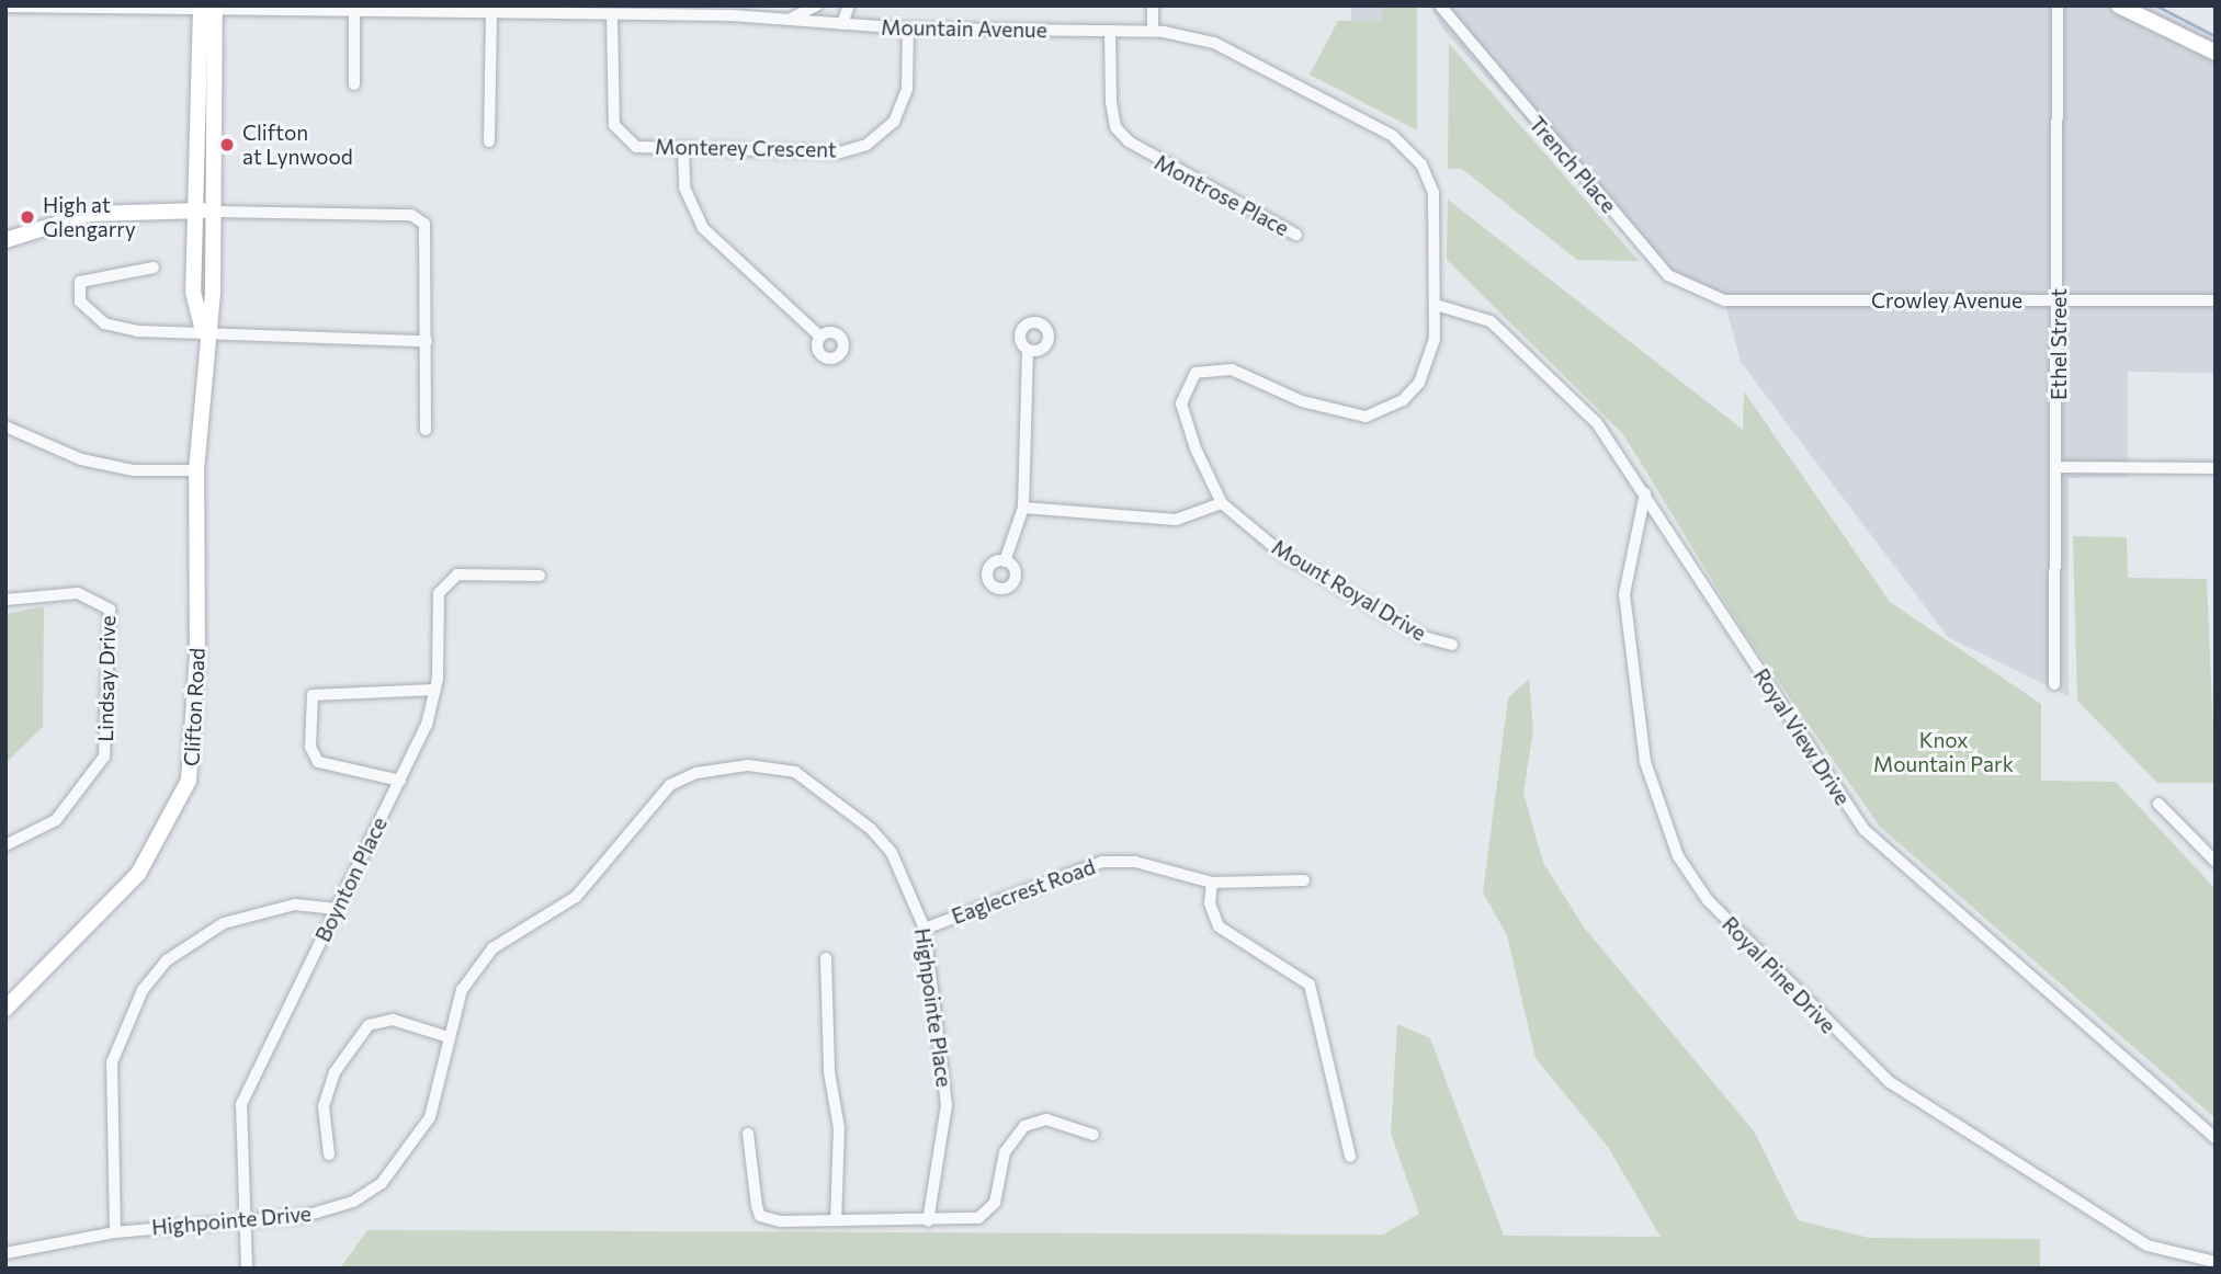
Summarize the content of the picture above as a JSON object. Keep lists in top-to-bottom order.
{
  "streets": {
    "main road": ["Clifton Road"],
    "street": [
      "Mountain Avenue",
      "Monterey Crescent",
      "Trench Place",
      "Montrose Place",
      "Crowley Avenue",
      "Ethel Street",
      "Mount Royal Drive",
      "Lindsay Drive",
      "Royal View Drive",
      "Boynton Place",
      "Eaglecrest Road",
      "Royal Pine Drive",
      "Highpointe Place",
      "Highpointe Drive"
    ]
  },
  "crossings": [
    ["Mountain Avenue", "Monterey Crescent"],
    ["Mountain Avenue", "Montrose Place"],
    ["Mountain Avenue", "Mount Royal Drive"],
    ["Mountain Avenue", "Clifton Road"],
    ["Trench Place", "Crowley Avenue"],
    ["Crowley Avenue", "Ethel Street"],
    ["Mount Royal Drive", "Royal View Drive"],
    ["Royal View Drive", "Royal Pine Drive"],
    ["Boynton Place", "Highpointe Drive"],
    ["Eaglecrest Road", "Highpointe Place"],
    ["Highpointe Place", "Highpointe Drive"]
  ],
  "parks": ["Knox Mountain Park"],
  "places": ["Clifton at Lynwood", "High at Glengarry"]
}
